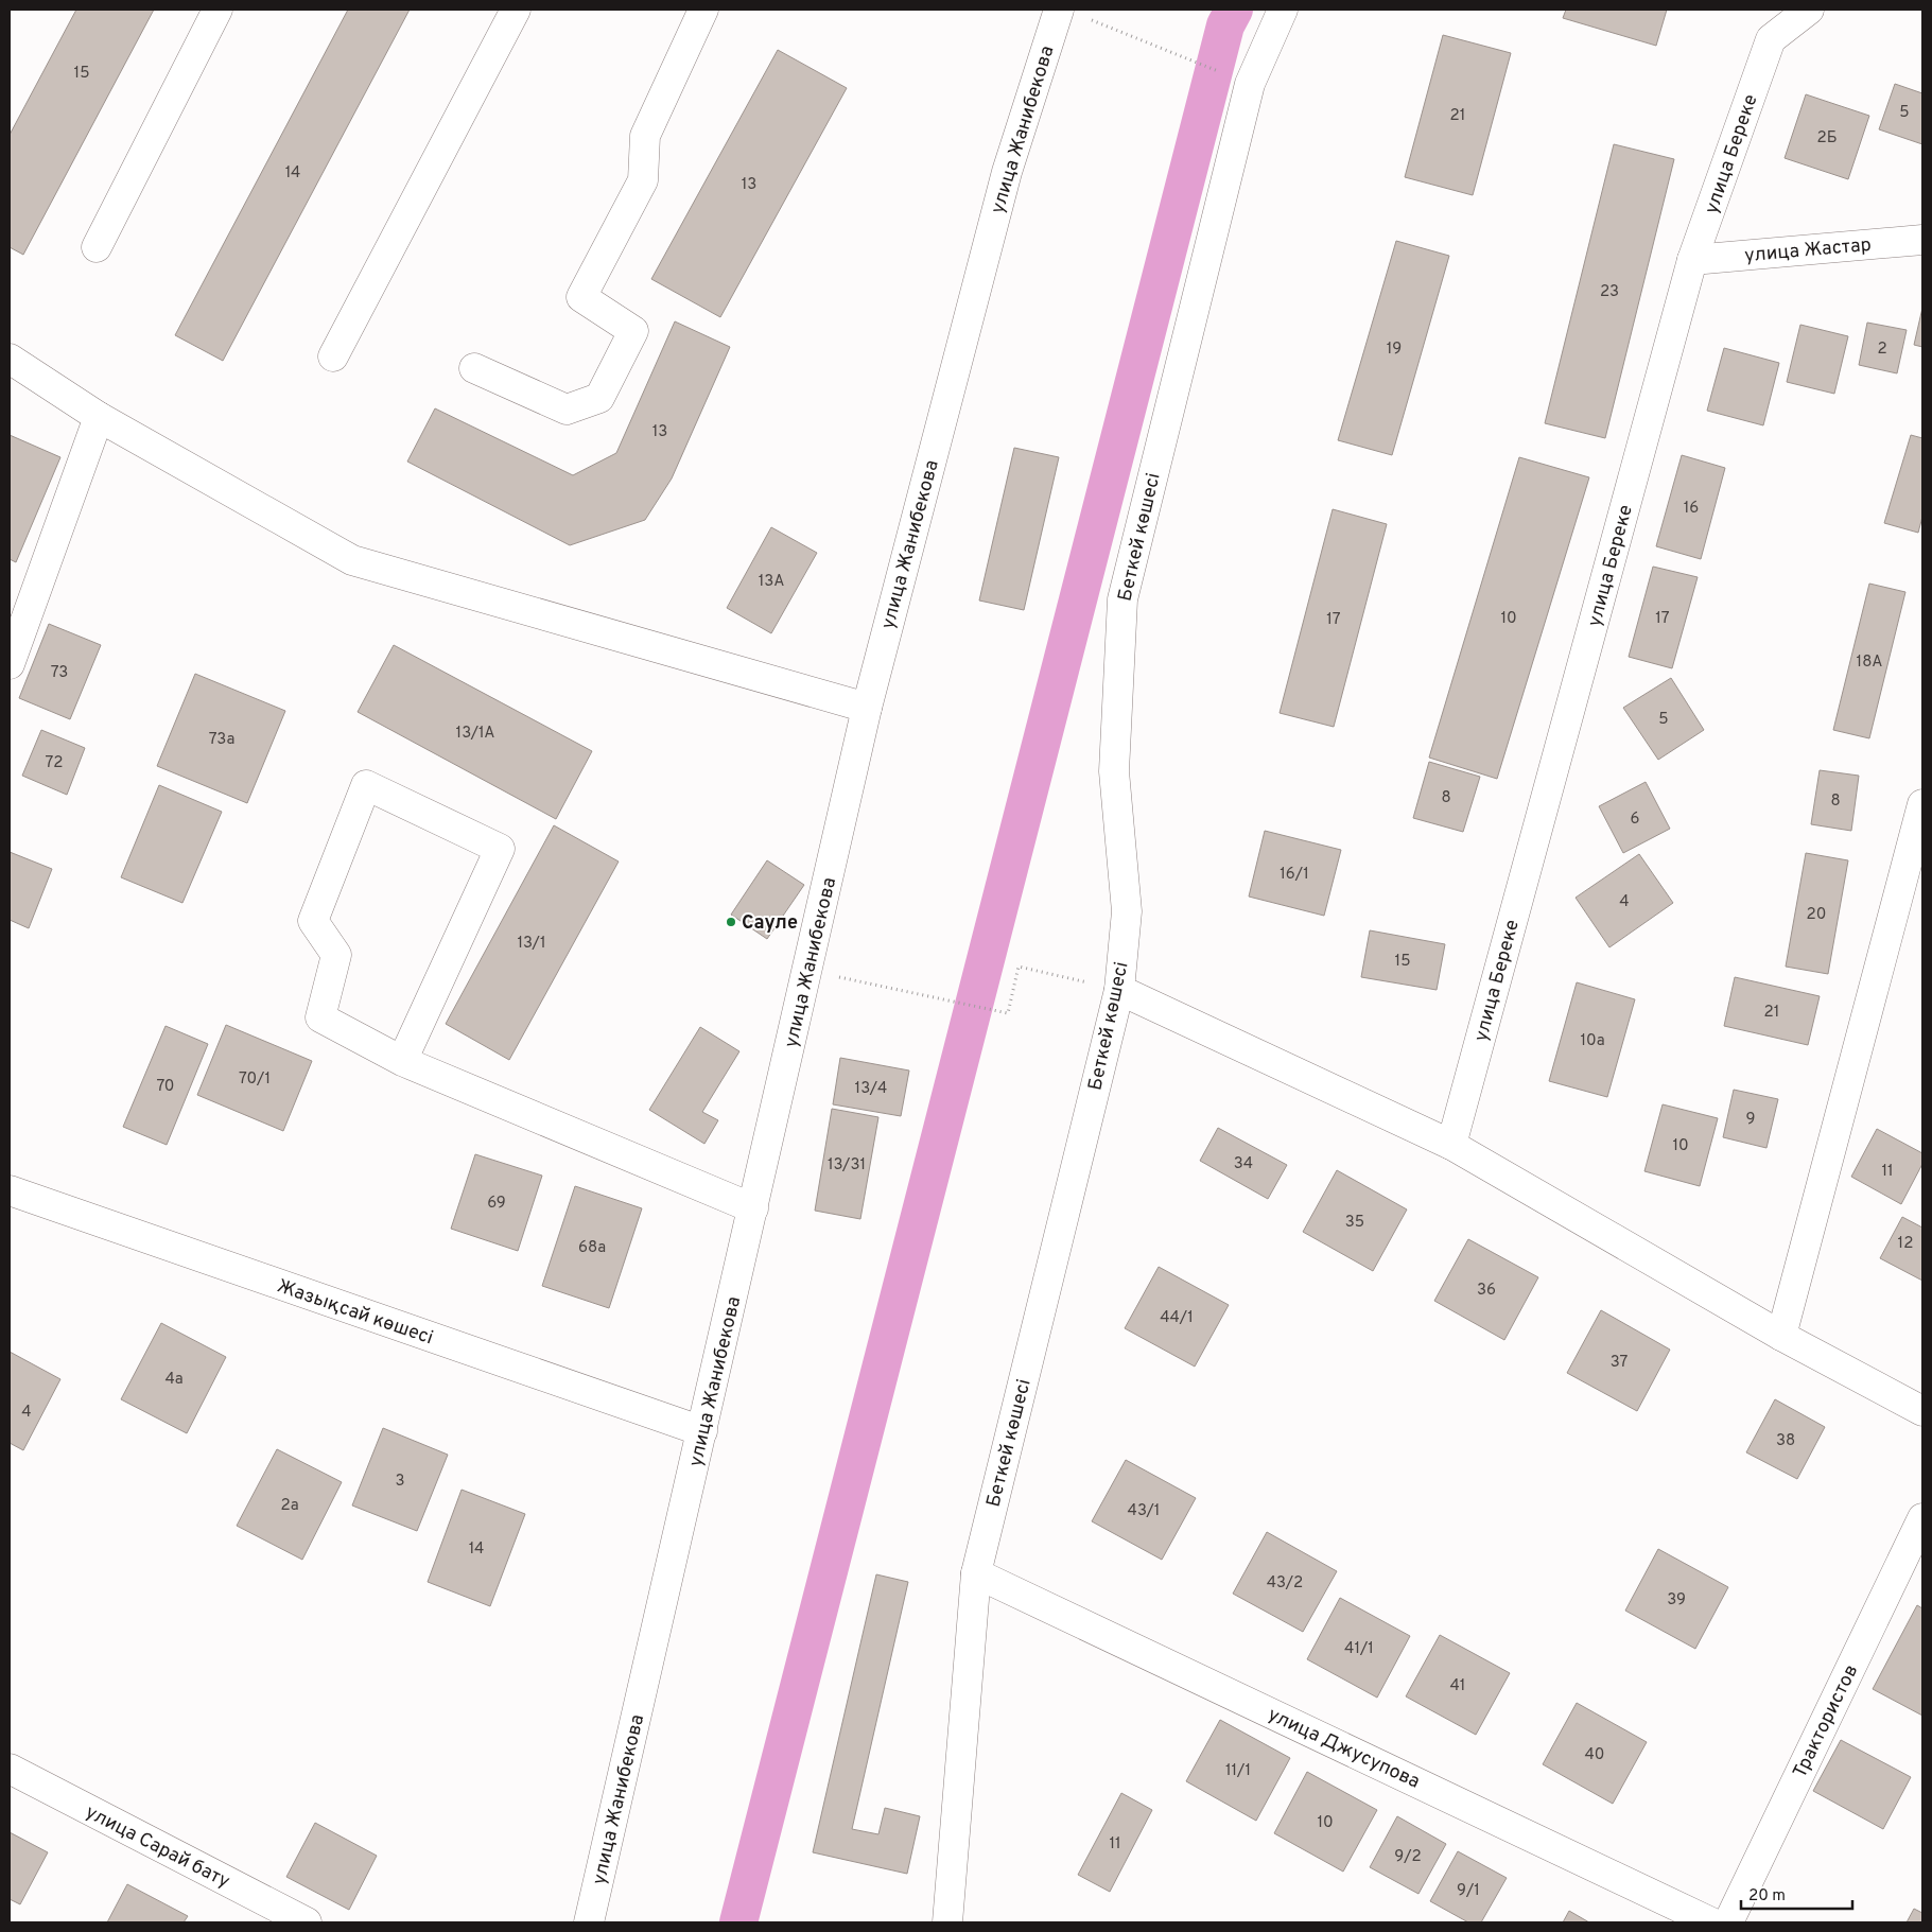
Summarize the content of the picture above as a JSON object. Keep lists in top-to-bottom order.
{
  "streets": {
    "street": [
      "улица Жанибекова",
      "улица Береке",
      "улица Жастар",
      "Беткей көшесі",
      "Жазықсай көшесі",
      "Трактористов",
      "улица Джусупова",
      "улица Сарай бату"
    ]
  },
  "crossings": [
    ["улица Жанибекова", "Жазықсай көшесі"],
    ["улица Береке", "улица Жастар"],
    ["Беткей көшесі", "улица Джусупова"]
  ],
  "places": ["Сауле"],
  "house_numbers": [
    "15",
    "5",
    "21",
    "2Б",
    "14",
    "13",
    "23",
    "19",
    "2",
    "13",
    "16",
    "13А",
    "10",
    "17",
    "17",
    "18А",
    "73",
    "5",
    "13/1А",
    "73а",
    "72",
    "8",
    "8",
    "6",
    "16/1",
    "4",
    "20",
    "13/1",
    "15",
    "21",
    "10а",
    "70/1",
    "70",
    "13/4",
    "9",
    "10",
    "34",
    "13/31",
    "11",
    "69",
    "35",
    "12",
    "68а",
    "36",
    "44/1",
    "37",
    "4а",
    "4",
    "38",
    "3",
    "2а",
    "43/1",
    "14",
    "43/2",
    "39",
    "41/1",
    "41",
    "40",
    "11/1",
    "10",
    "11",
    "9/2",
    "9/1"
  ],
  "scale_bar": "20 m"
}
